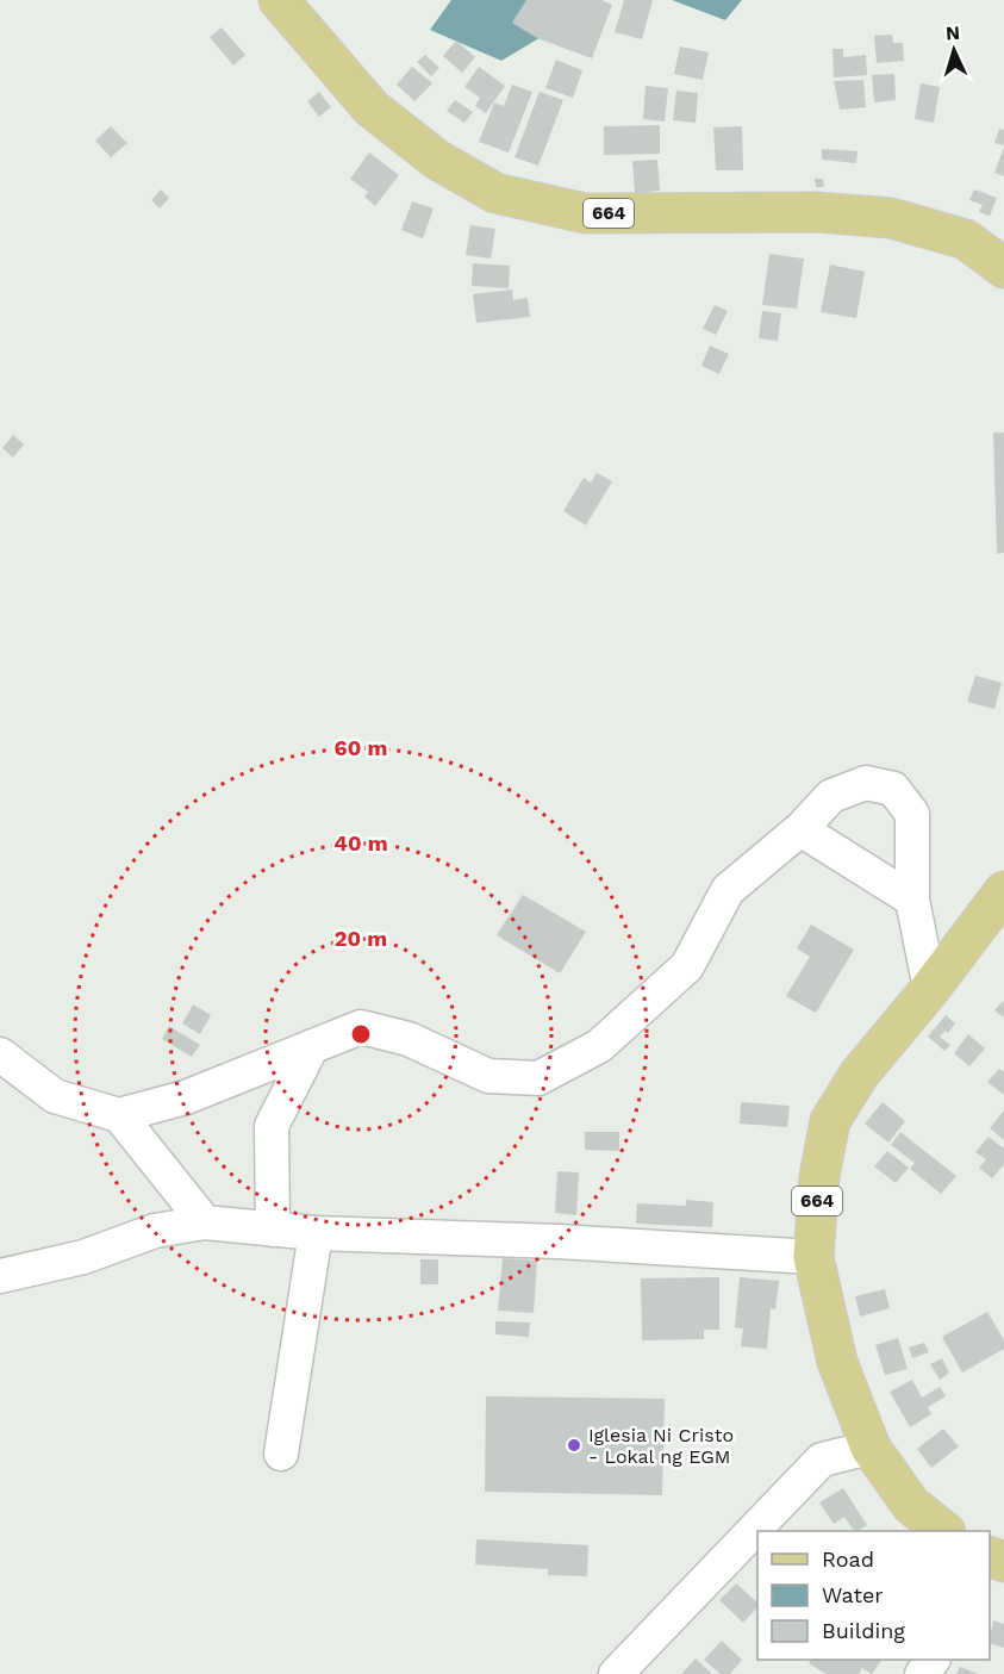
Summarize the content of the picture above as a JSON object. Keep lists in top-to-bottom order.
{
  "streets": {
    "main road": ["664"]
  },
  "places": ["Iglesia Ni Cristo - Lokal ng EGM"],
  "legend": ["Road", "Water", "Building"],
  "north": "top",
  "rings": ["60 m", "40 m", "20 m"]
}
